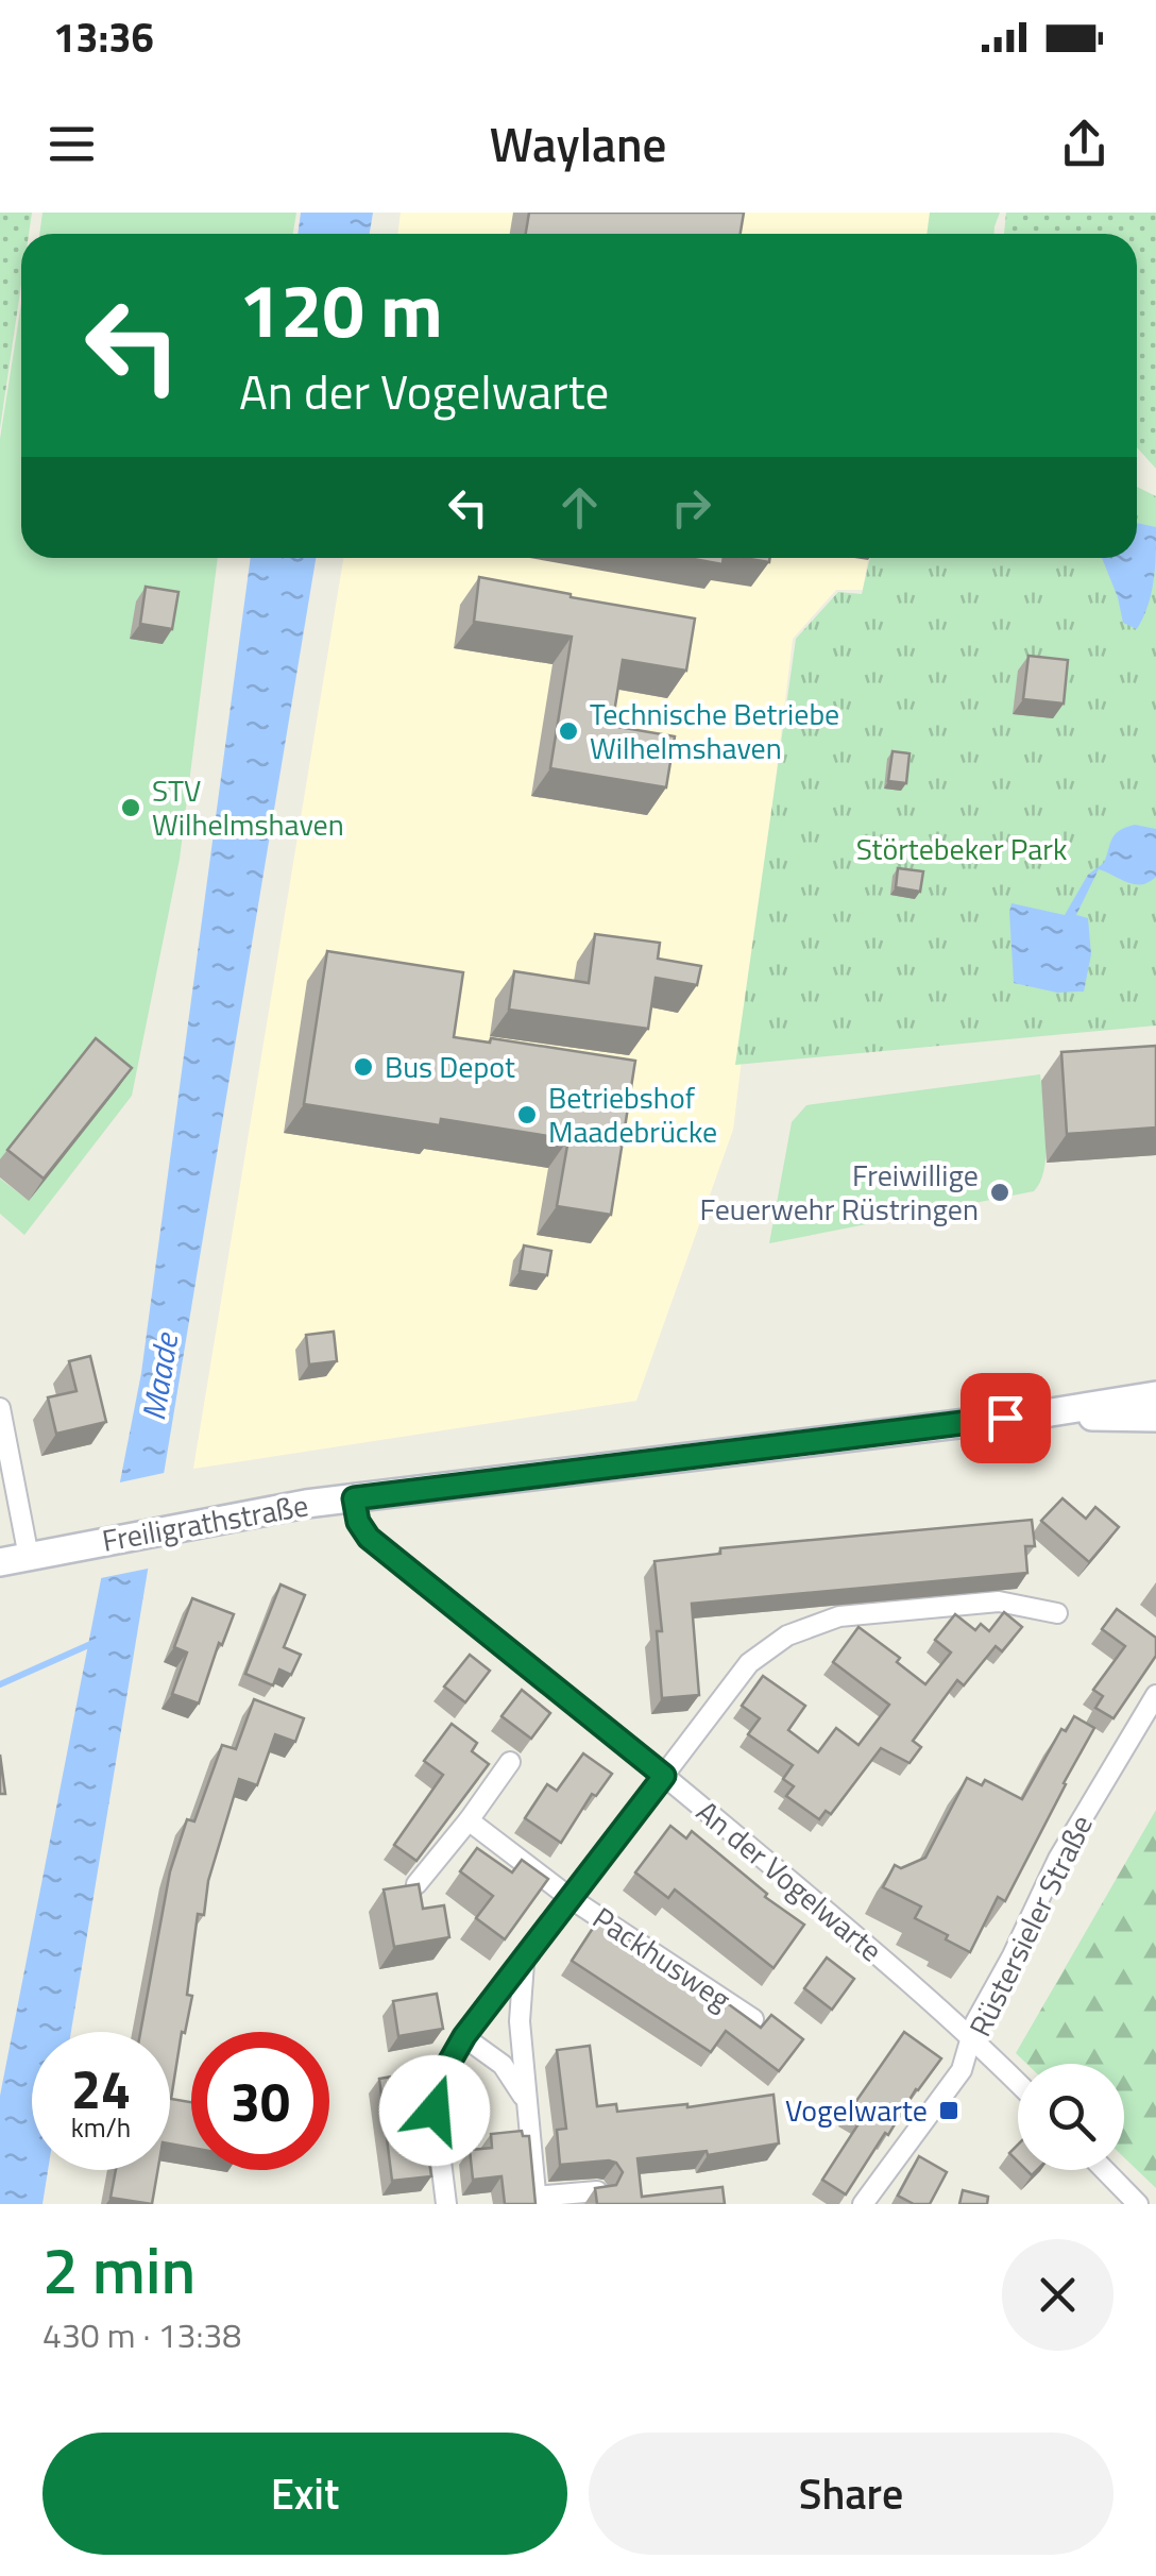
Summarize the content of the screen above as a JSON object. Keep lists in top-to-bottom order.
{
  "streets": {
    "main road": ["Freiligrathstraße"],
    "street": ["An der Vogelwarte", "Rüstersieler Straße", "Packhusweg"]
  },
  "crossings": [
    ["Freiligrathstraße", "An der Vogelwarte"],
    ["An der Vogelwarte", "Rüstersieler Straße"],
    ["An der Vogelwarte", "Packhusweg"]
  ],
  "water": ["Maade"],
  "parks": ["Störtebeker Park"],
  "places": {
    "other": [
      "Technische Betriebe Wilhelmshaven",
      "STV Wilhelmshaven",
      "Bus Depot",
      "Betriebshof Maadebrücke",
      "Freiwillige Feuerwehr Rüstringen"
    ],
    "transit": ["Vogelwarte"]
  },
  "page": {
    "status": "13:36",
    "header": "Waylane",
    "turn": ["120 m", "An der Vogelwarte"],
    "speed": "24 km/h",
    "limit": "30",
    "heading": ["2 min", "430 m · 13:38"],
    "buttons": ["Exit", "Share"]
  }
}
